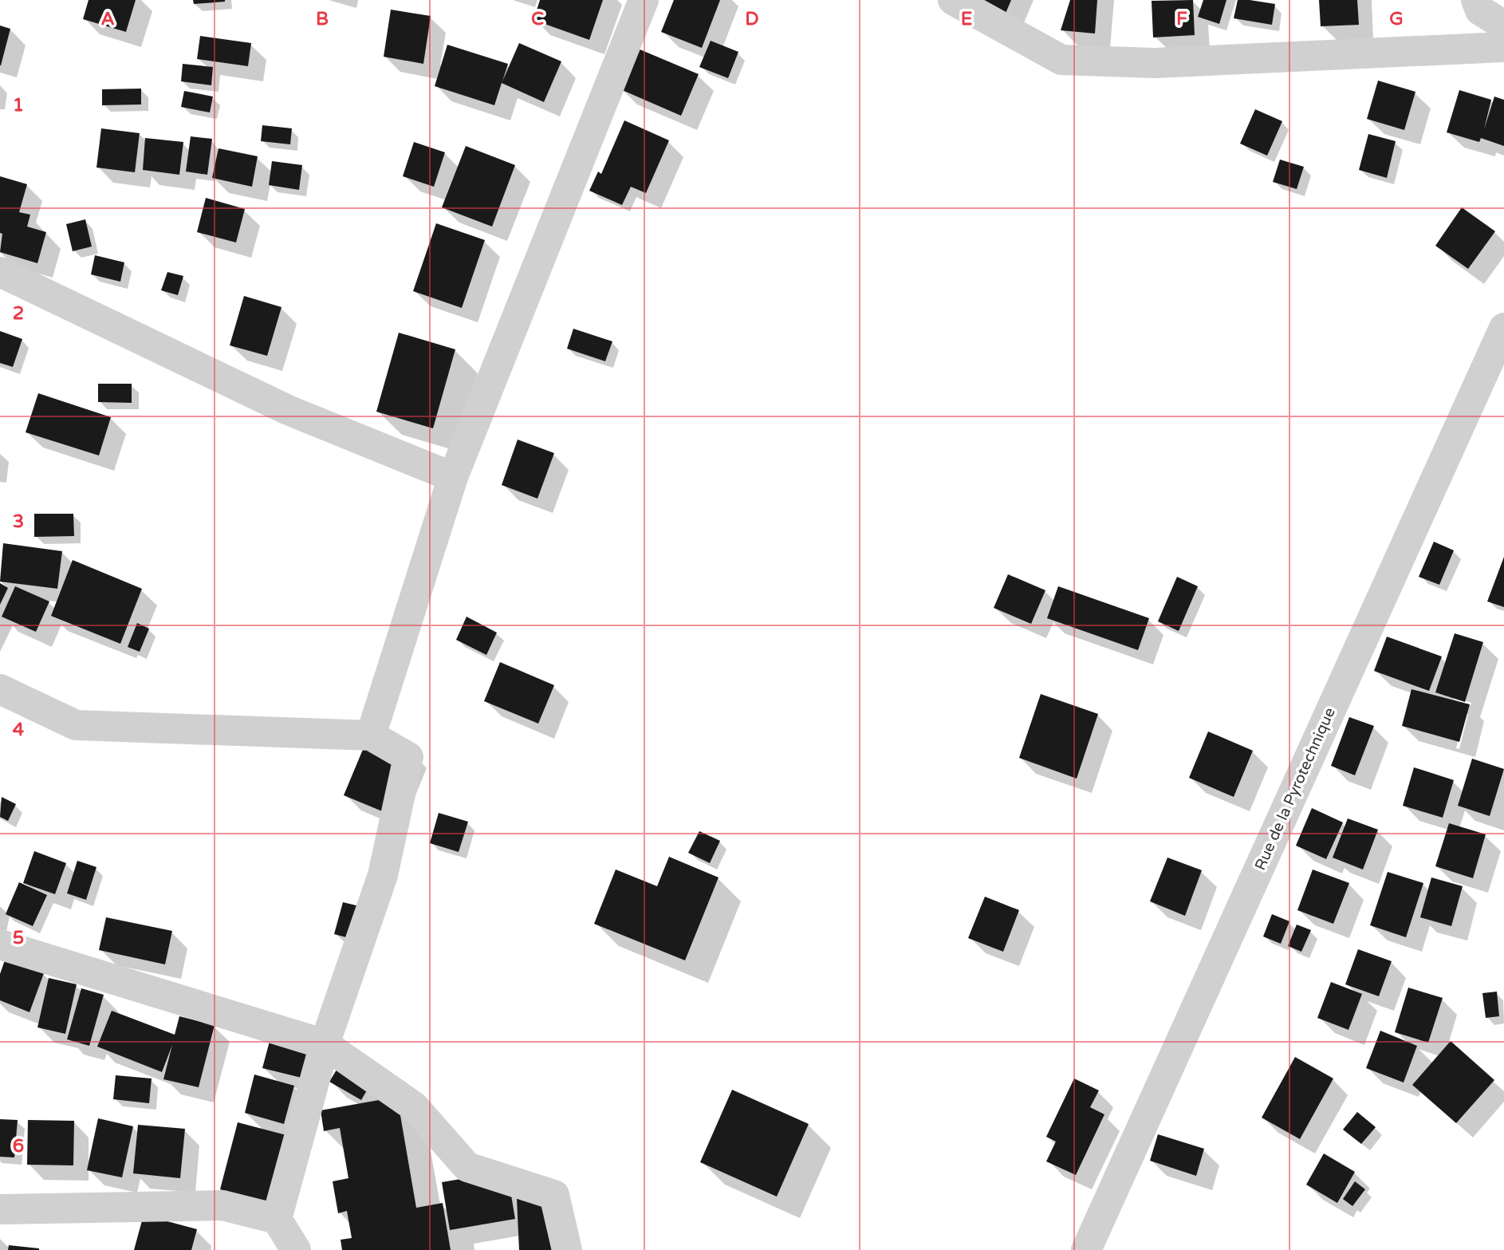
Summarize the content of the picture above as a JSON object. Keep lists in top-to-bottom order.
{
  "streets": {
    "street": ["Rue de la Pyrotechnique"]
  },
  "grid": {
    "columns": [
      "A",
      "B",
      "C",
      "D",
      "E",
      "F",
      "G"
    ],
    "rows": [
      "1",
      "2",
      "3",
      "4",
      "5",
      "6"
    ]
  }
}
